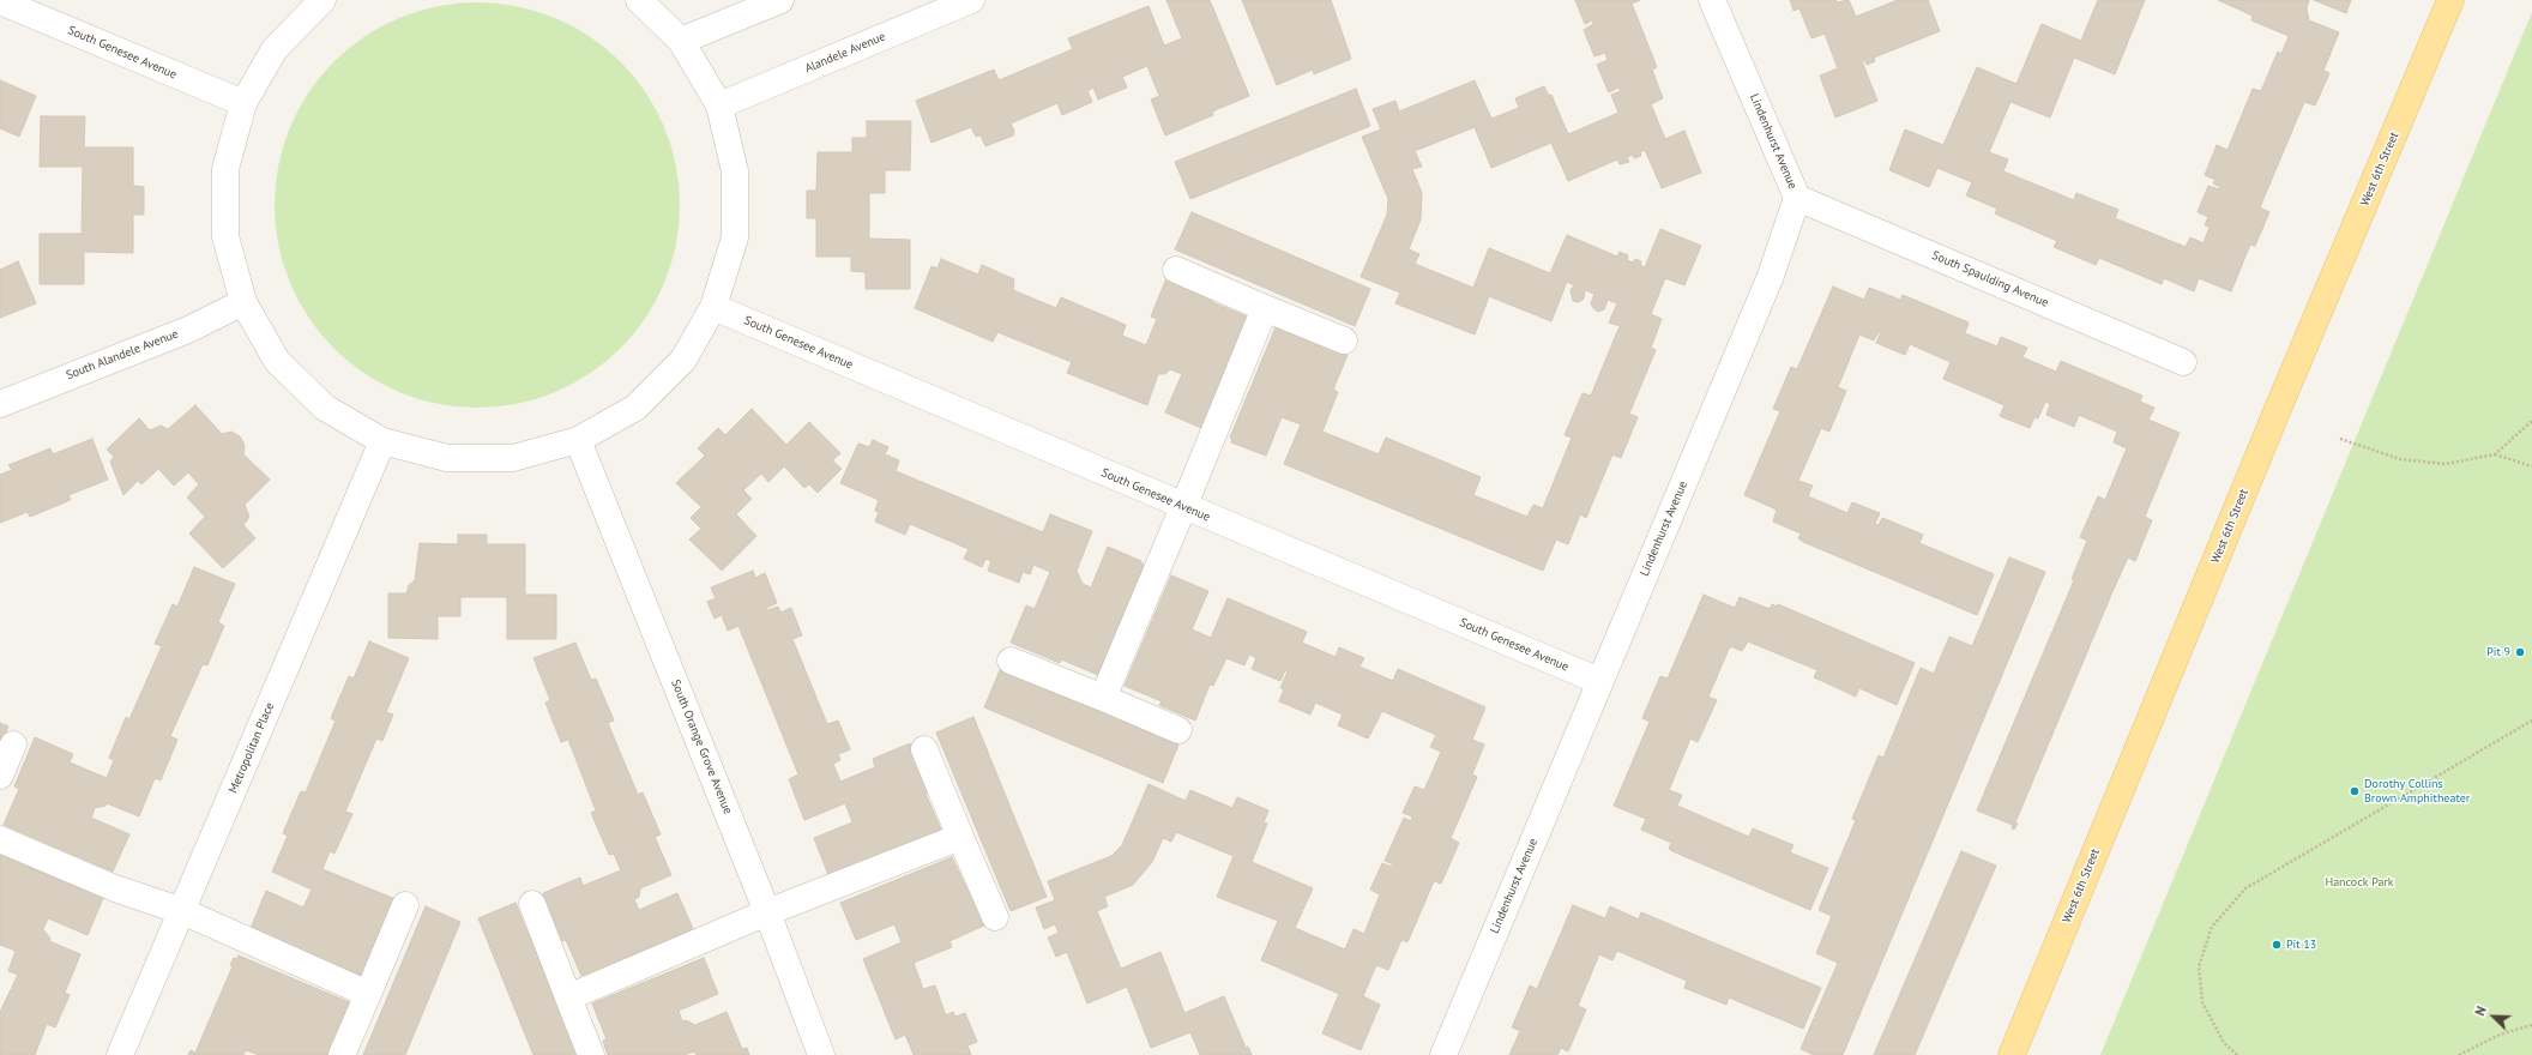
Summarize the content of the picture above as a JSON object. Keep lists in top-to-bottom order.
{
  "streets": {
    "main road": ["West 6th Street"],
    "street": [
      "South Genesee Avenue",
      "Alandele Avenue",
      "Lindenhurst Avenue",
      "South Spaulding Avenue",
      "South Alandele Avenue",
      "South Orange Grove Avenue",
      "Metropolitan Place"
    ]
  },
  "crossings": [
    ["South Genesee Avenue", "Lindenhurst Avenue"],
    ["Lindenhurst Avenue", "South Spaulding Avenue"]
  ],
  "parks": ["Hancock Park"],
  "places": ["Pit 9", "Dorothy Collins Brown Amphitheater", "Pit 13"],
  "north": "top left"
}
